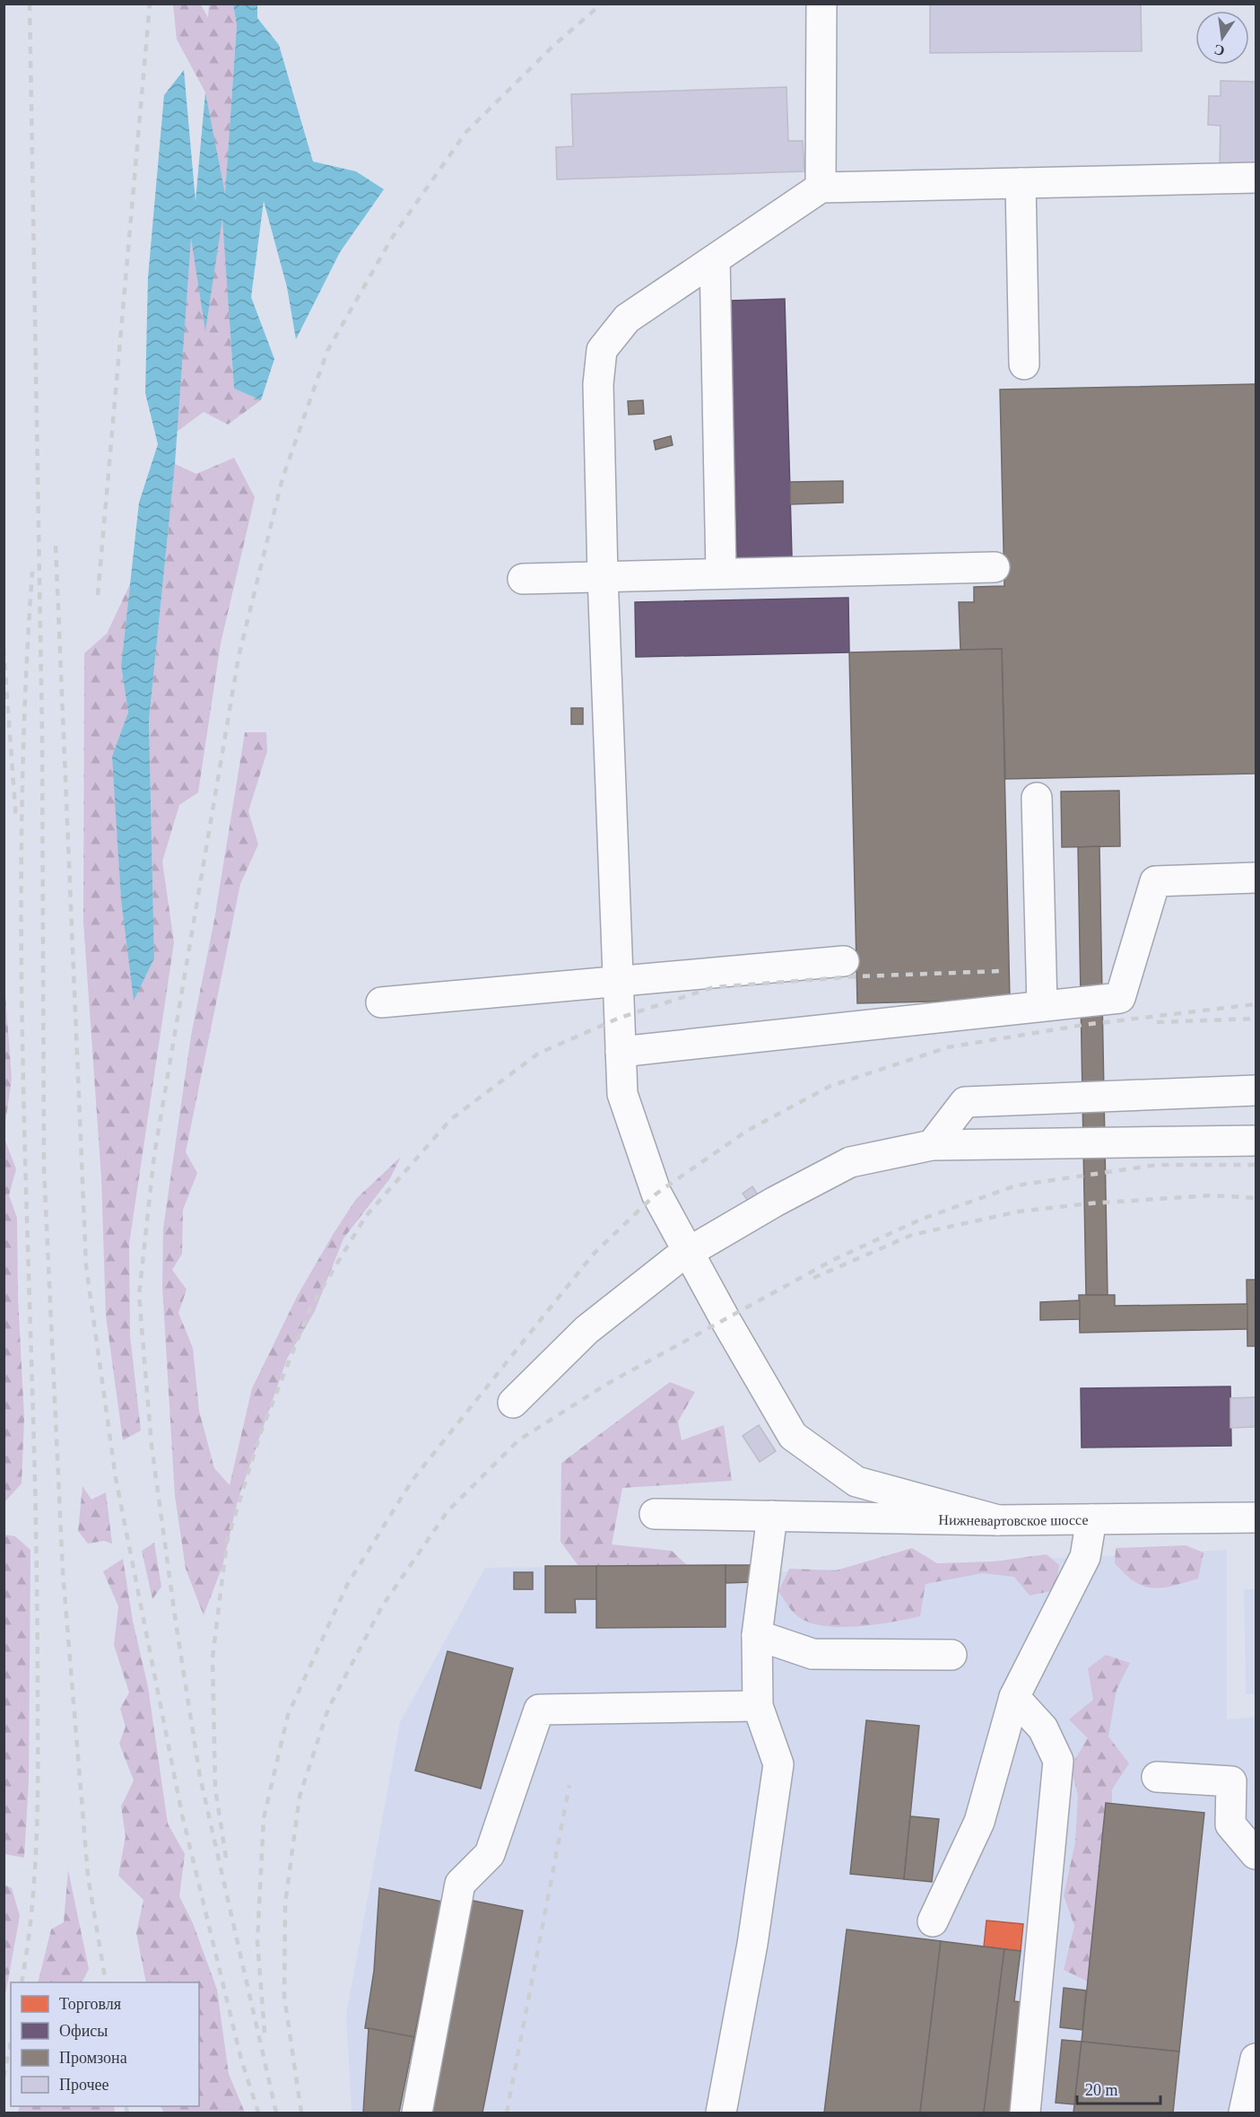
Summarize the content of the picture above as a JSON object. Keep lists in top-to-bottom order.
{
  "streets": {
    "street": ["Нижневартовское шоссе"]
  },
  "legend": [
    "Торговля",
    "Офисы",
    "Промзона",
    "Прочее"
  ],
  "scale_bar": "20 m",
  "north": "bottom"
}
